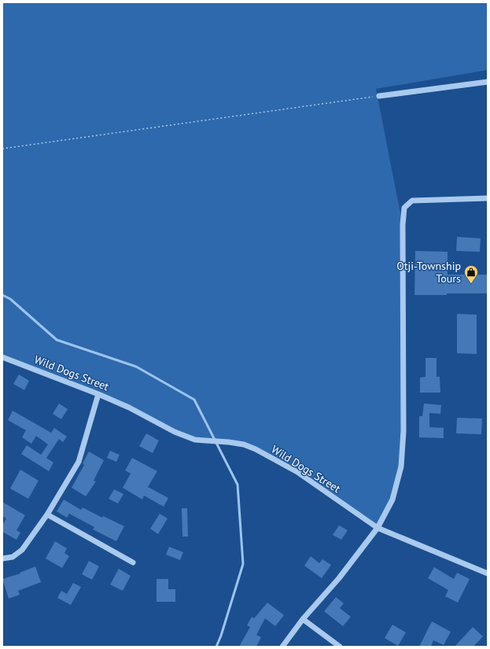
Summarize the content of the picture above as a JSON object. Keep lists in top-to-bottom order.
{
  "streets": {
    "street": ["Wild Dogs Street"]
  },
  "places": {
    "shop": ["Otji-Township Tours"]
  }
}
